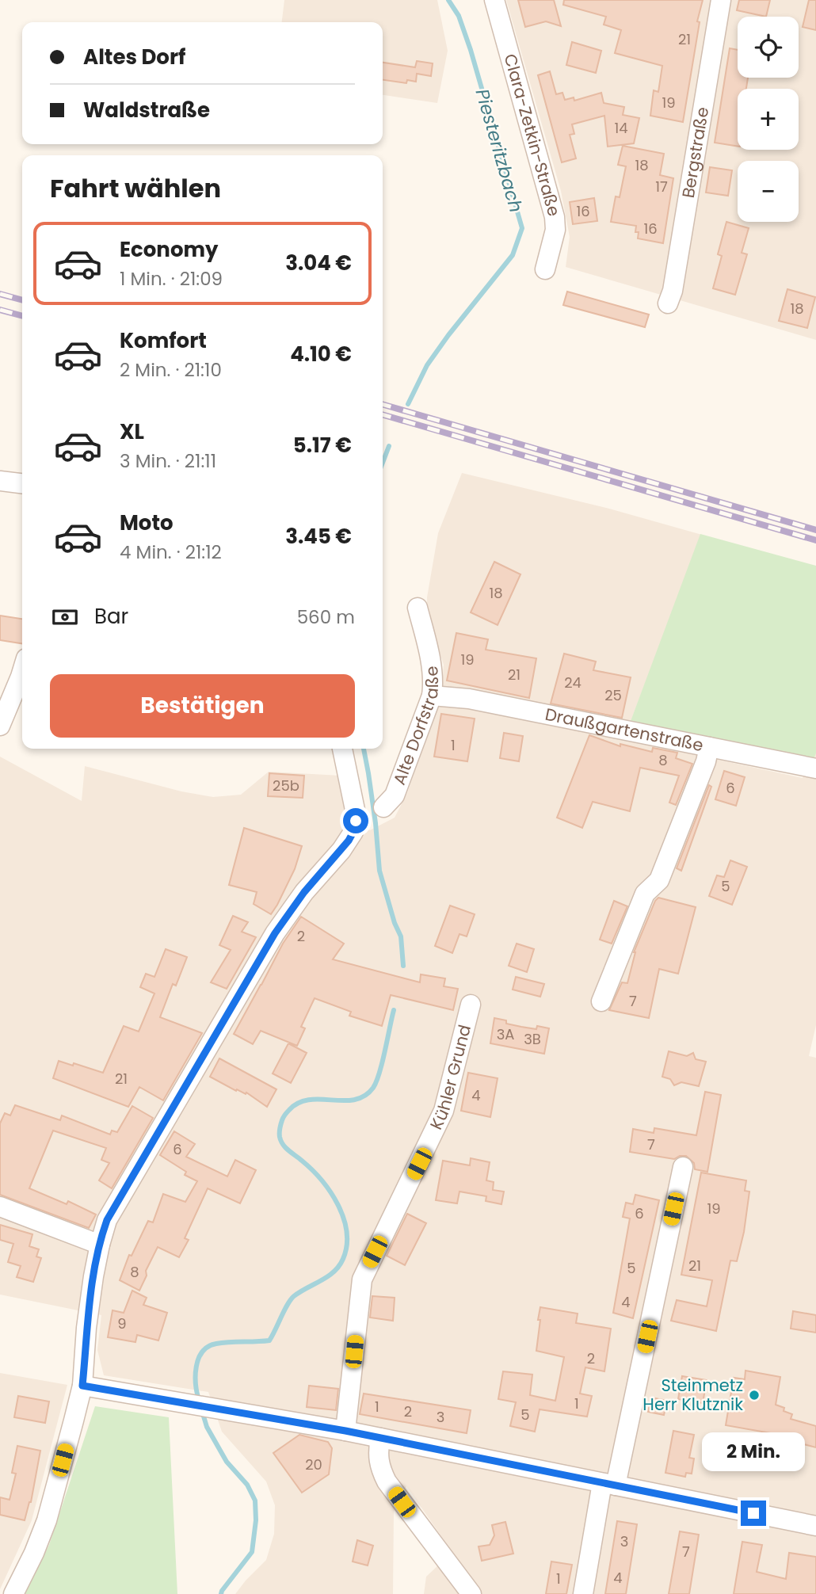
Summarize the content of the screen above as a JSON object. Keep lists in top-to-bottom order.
{
  "streets": {
    "street": [
      "Clara-Zetkin-Straße",
      "Bergstraße",
      "Alte Dorfstraße",
      "Draußgartenstraße",
      "Kühler Grund"
    ]
  },
  "crossings": [
    ["Alte Dorfstraße", "Draußgartenstraße"]
  ],
  "water": ["Piesteritzbach"],
  "places": ["Steinmetz Herr Klutznik"],
  "house_numbers": [
    "21",
    "19",
    "14",
    "18",
    "17",
    "16",
    "16",
    "18",
    "18",
    "19",
    "21",
    "24",
    "25",
    "1",
    "8",
    "25b",
    "6",
    "5",
    "2",
    "7",
    "3A",
    "3B",
    "21",
    "4",
    "7",
    "6",
    "19",
    "6",
    "21",
    "5",
    "8",
    "4",
    "9",
    "2",
    "1",
    "1",
    "2",
    "5",
    "3",
    "20",
    "3",
    "7",
    "4",
    "1"
  ],
  "page": {
    "map_buttons": ["+", "−"],
    "banner": ["Altes Dorf", "Waldstraße"],
    "heading": "Fahrt wählen",
    "list": [
      {
        "name": "Economy",
        "note": "1 Min. · 21:09",
        "value": "3.04 €"
      },
      {
        "name": "Komfort",
        "note": "2 Min. · 21:10",
        "value": "4.10 €"
      },
      {
        "name": "XL",
        "note": "3 Min. · 21:11",
        "value": "5.17 €"
      },
      {
        "name": "Moto",
        "note": "4 Min. · 21:12",
        "value": "3.45 €"
      }
    ],
    "pay": ["Bar", "560 m"],
    "buttons": "Bestätigen",
    "bubble": "2 Min."
  }
}
